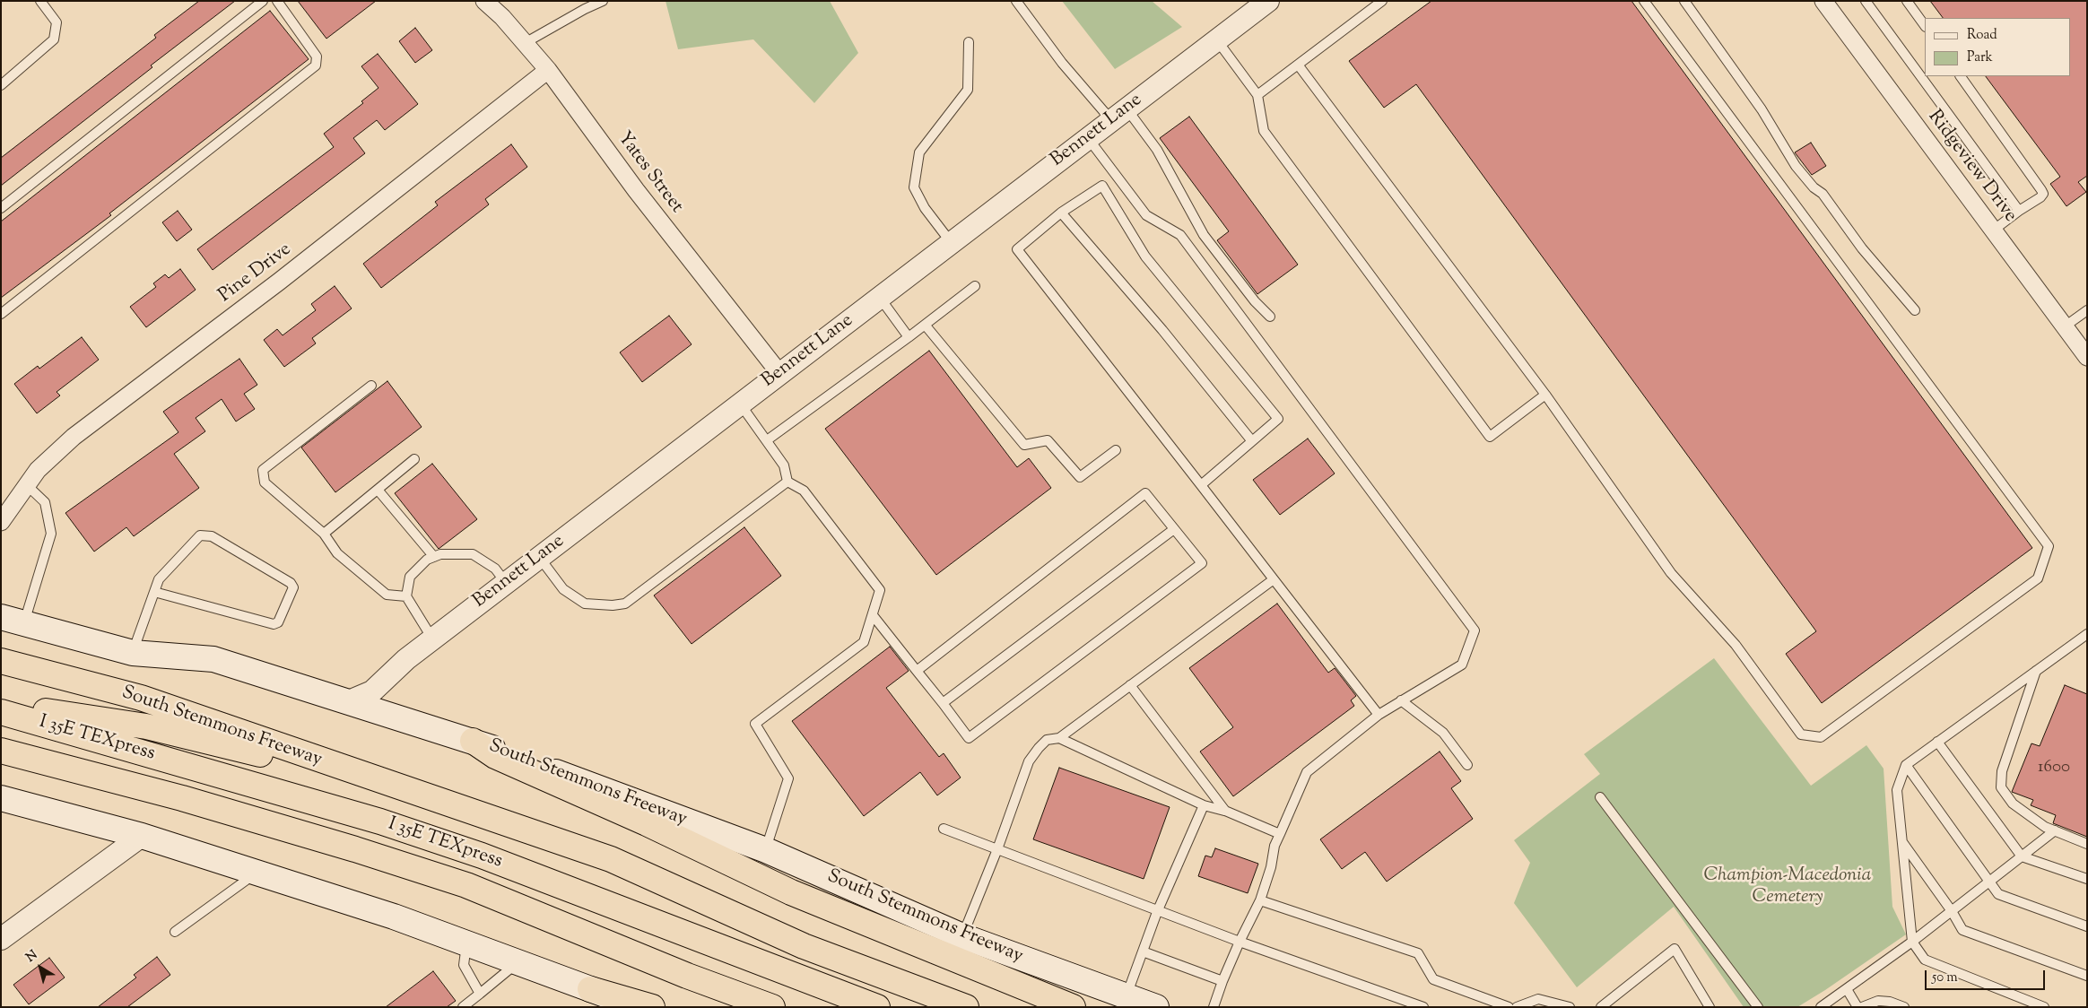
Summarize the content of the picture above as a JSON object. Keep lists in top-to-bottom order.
{
  "streets": {
    "highway": ["South Stemmons Freeway", "I 35E TEXpress"],
    "street": [
      "Bennett Lane",
      "Ridgeview Drive",
      "Yates Street",
      "Pine Drive"
    ]
  },
  "crossings": [
    ["Bennett Lane", "Yates Street"],
    ["Bennett Lane", "South Stemmons Freeway"],
    ["Yates Street", "Pine Drive"]
  ],
  "parks": ["Champion-Macedonia Cemetery"],
  "house_numbers": ["1600"],
  "legend": ["Road", "Park"],
  "scale_bar": "50 m",
  "north": "top left"
}
